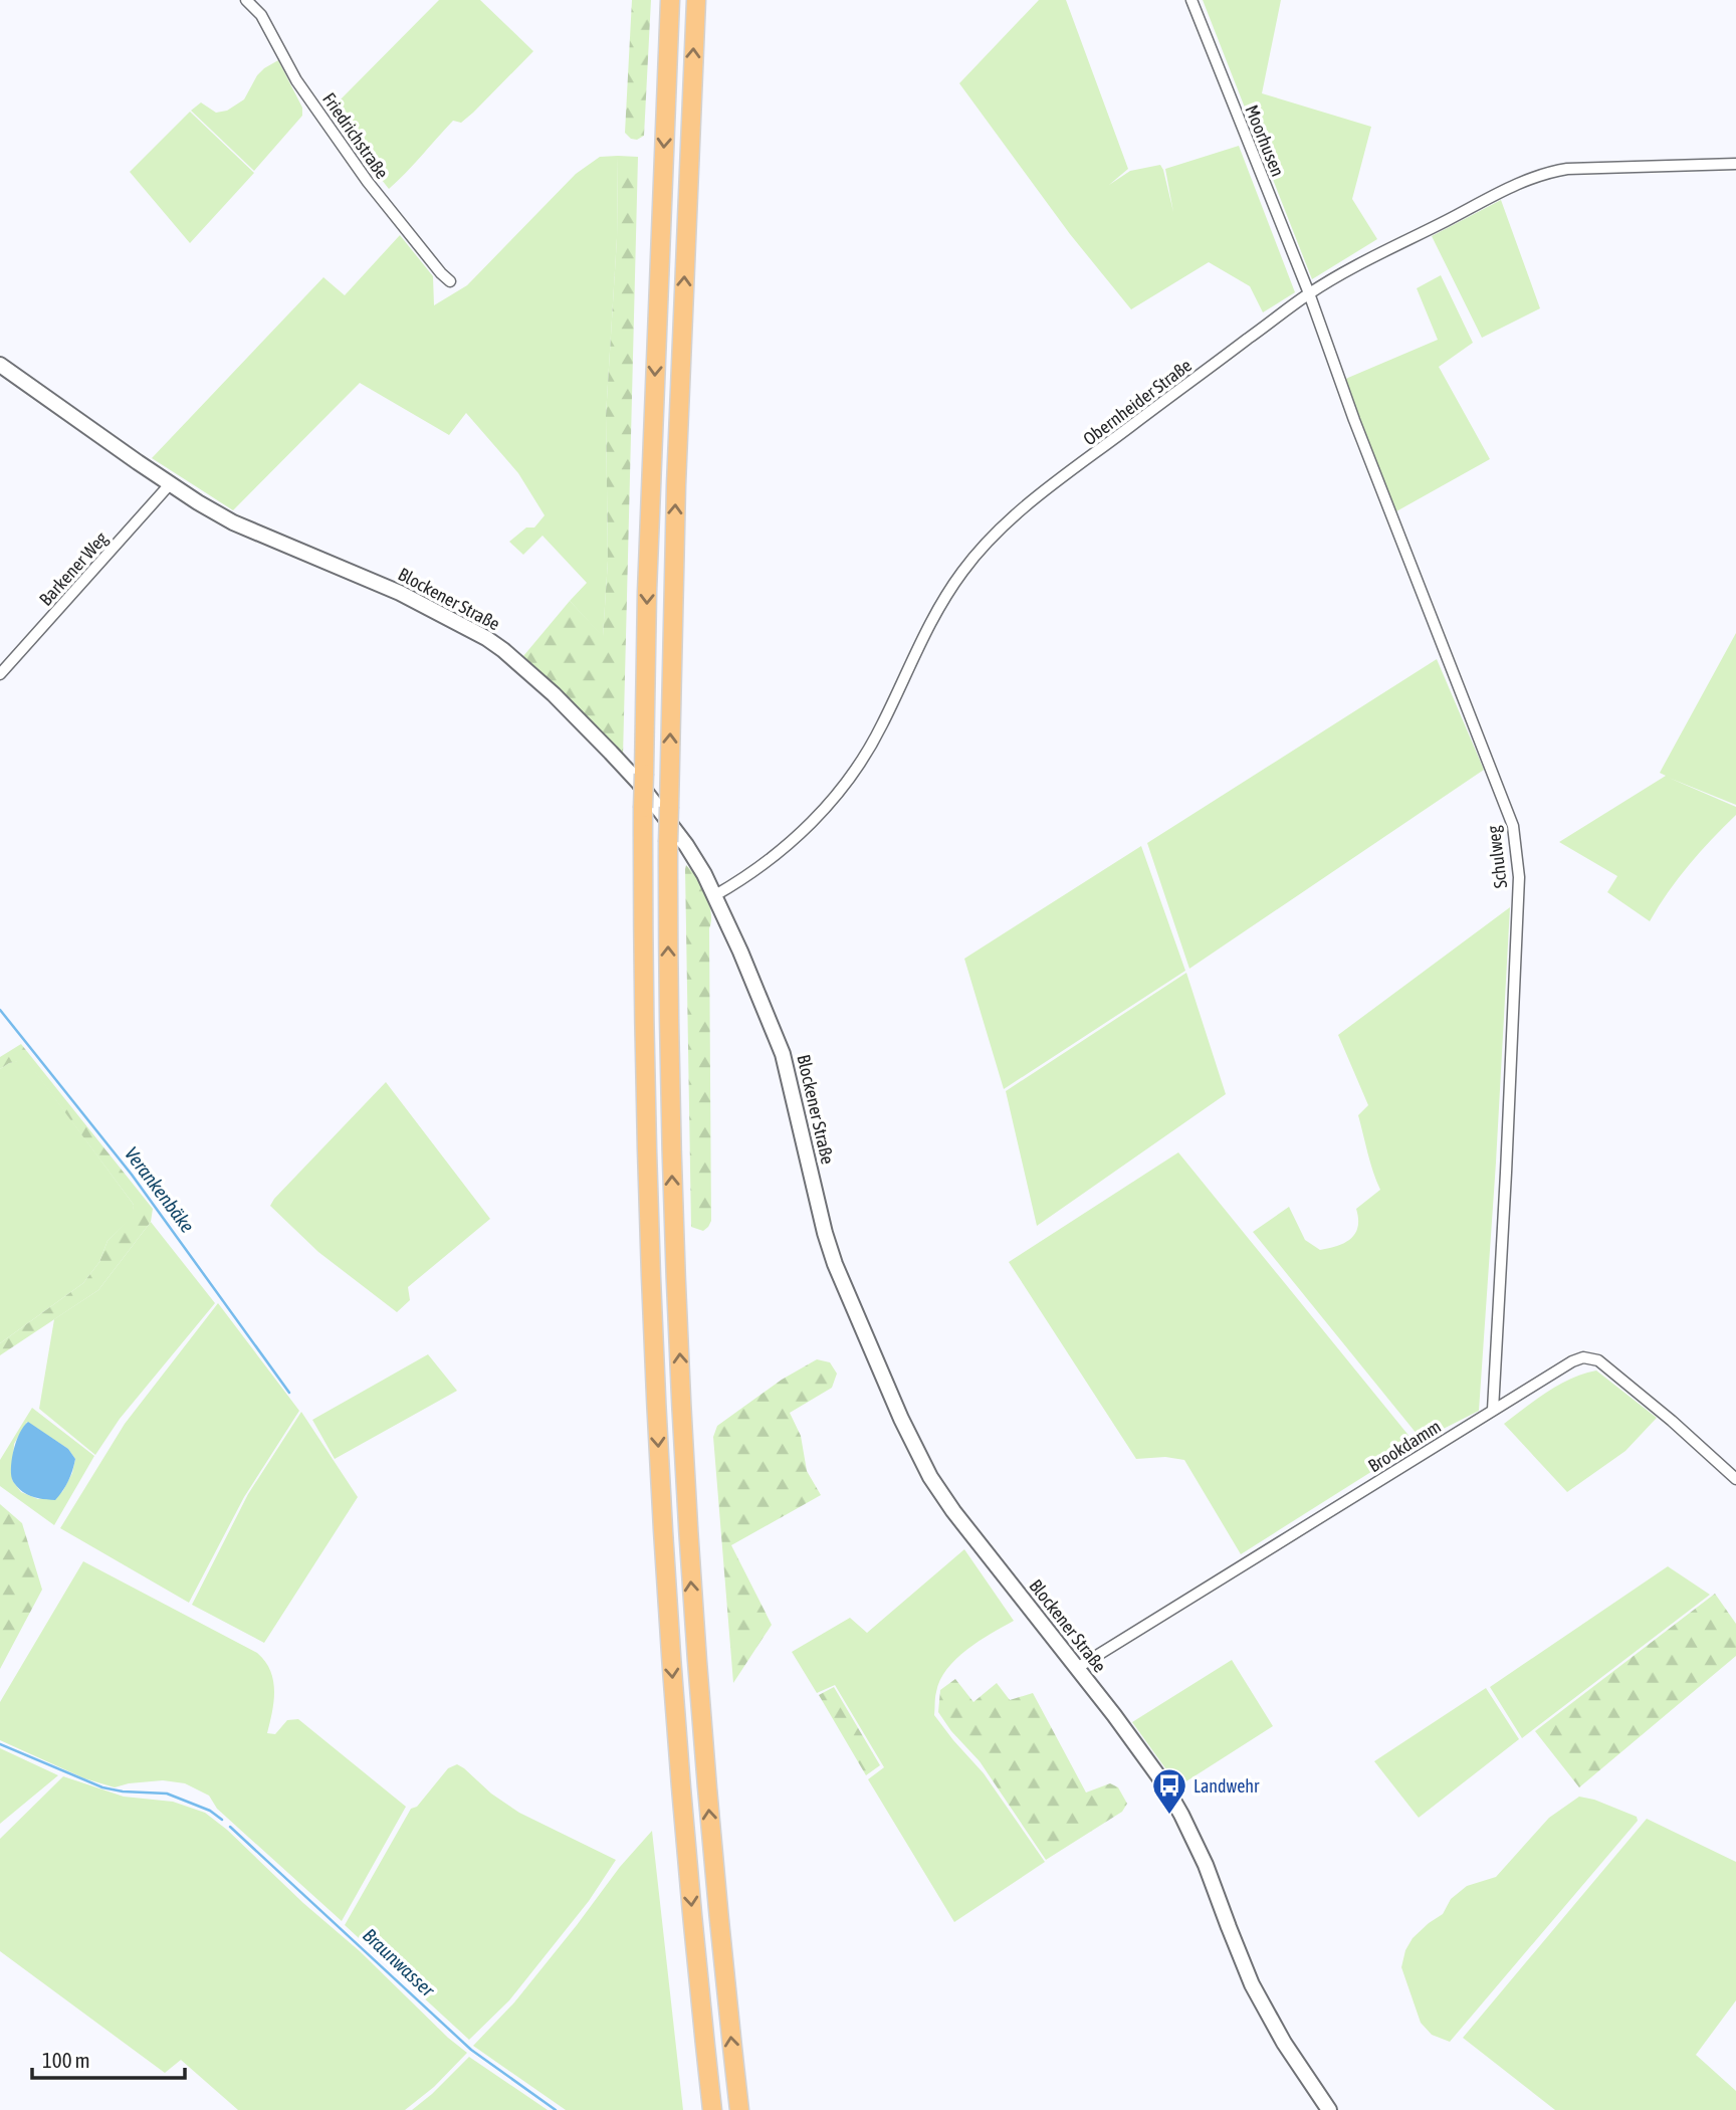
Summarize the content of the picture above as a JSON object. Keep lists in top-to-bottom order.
{
  "streets": {
    "street": [
      "Friedrichstraße",
      "Moorhusen",
      "Obernheider Straße",
      "Barkener Weg",
      "Blockener Straße",
      "Schulweg",
      "Brookdamm"
    ]
  },
  "crossings": [
    ["Moorhusen", "Obernheider Straße"],
    ["Moorhusen", "Schulweg"],
    ["Obernheider Straße", "Blockener Straße"],
    ["Obernheider Straße", "Schulweg"],
    ["Barkener Weg", "Blockener Straße"],
    ["Blockener Straße", "Brookdamm"],
    ["Schulweg", "Brookdamm"]
  ],
  "water": ["Verankenbäke", "Braunwasser"],
  "places": {
    "bus stop": ["Landwehr"]
  },
  "scale_bar": "100 m"
}
